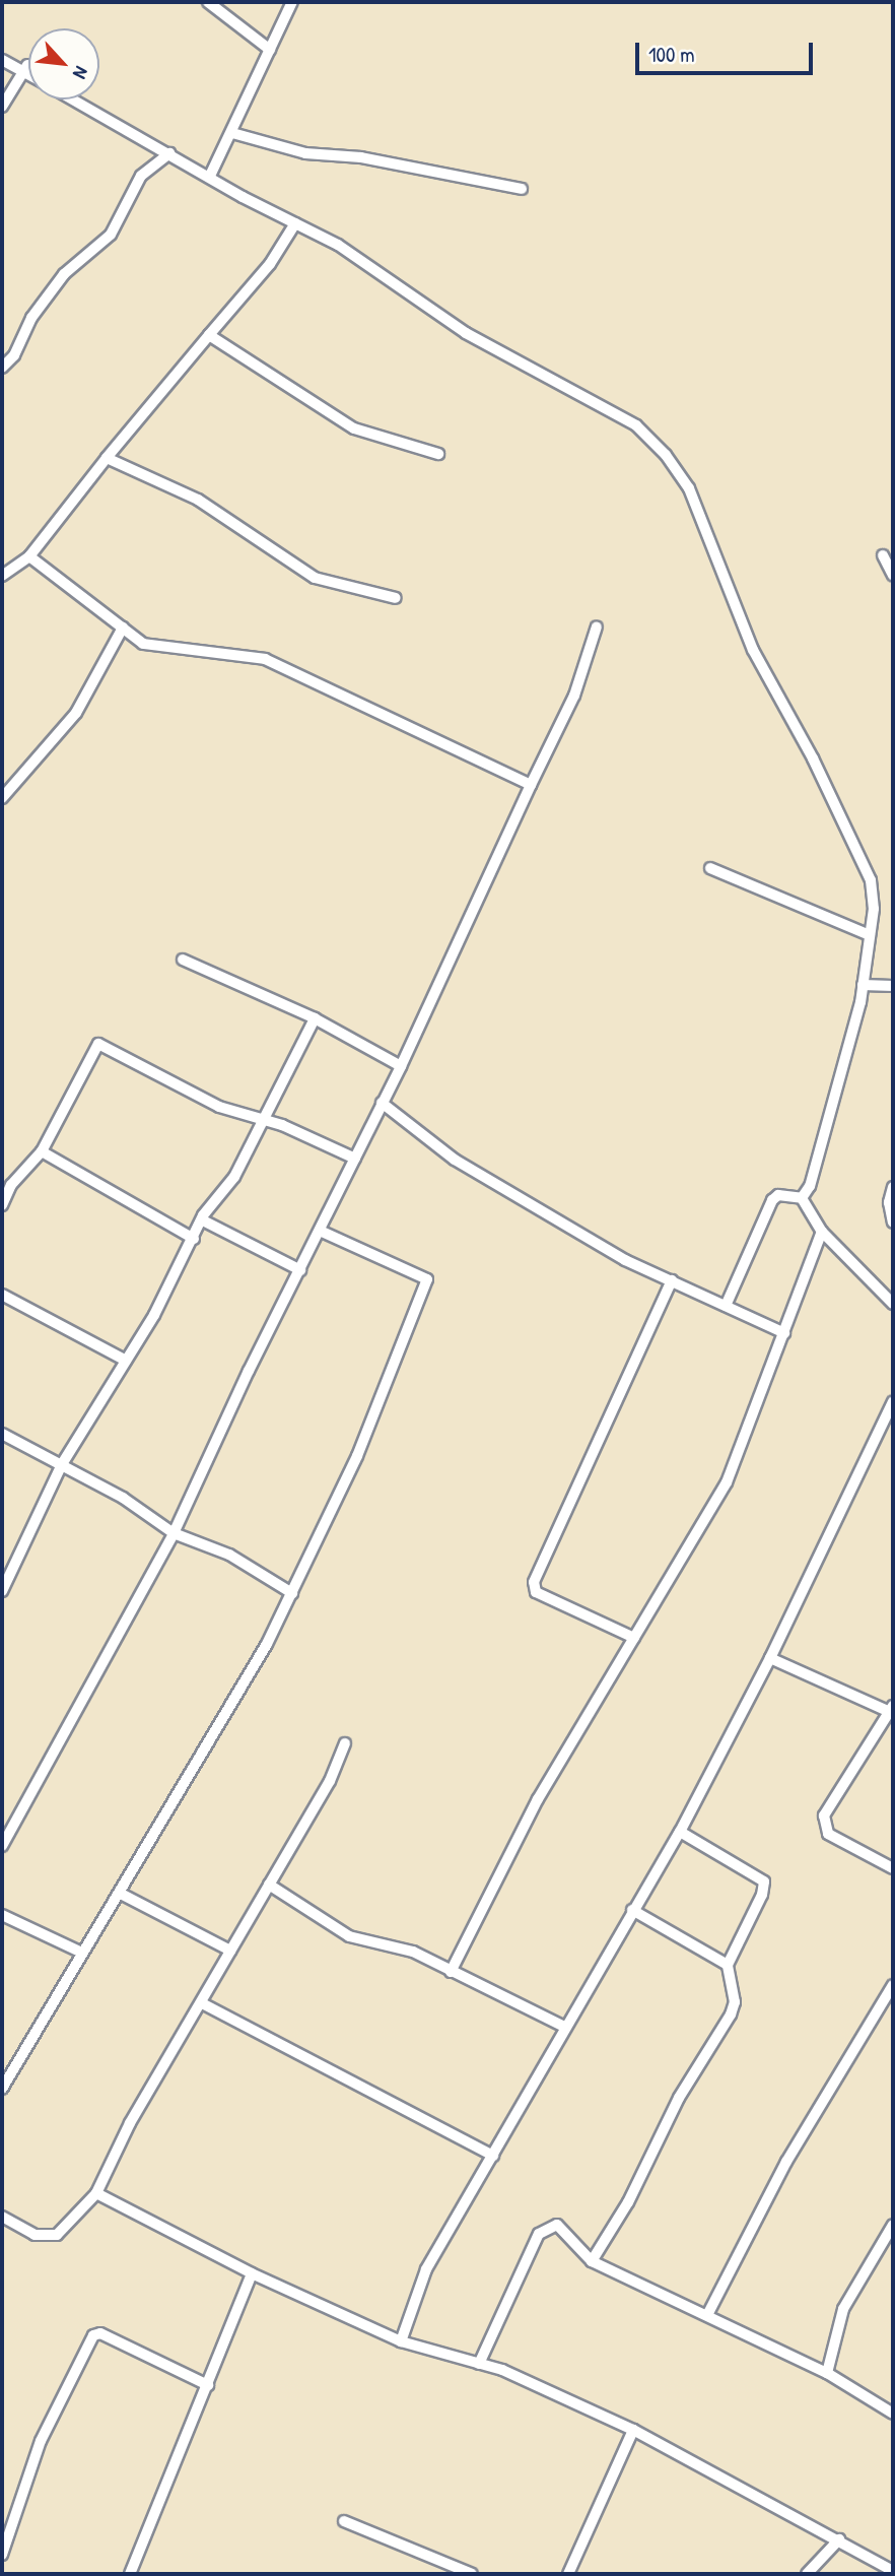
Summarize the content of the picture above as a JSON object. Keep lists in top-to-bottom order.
{
  "scale_bar": "100 m",
  "north": "bottom right"
}
